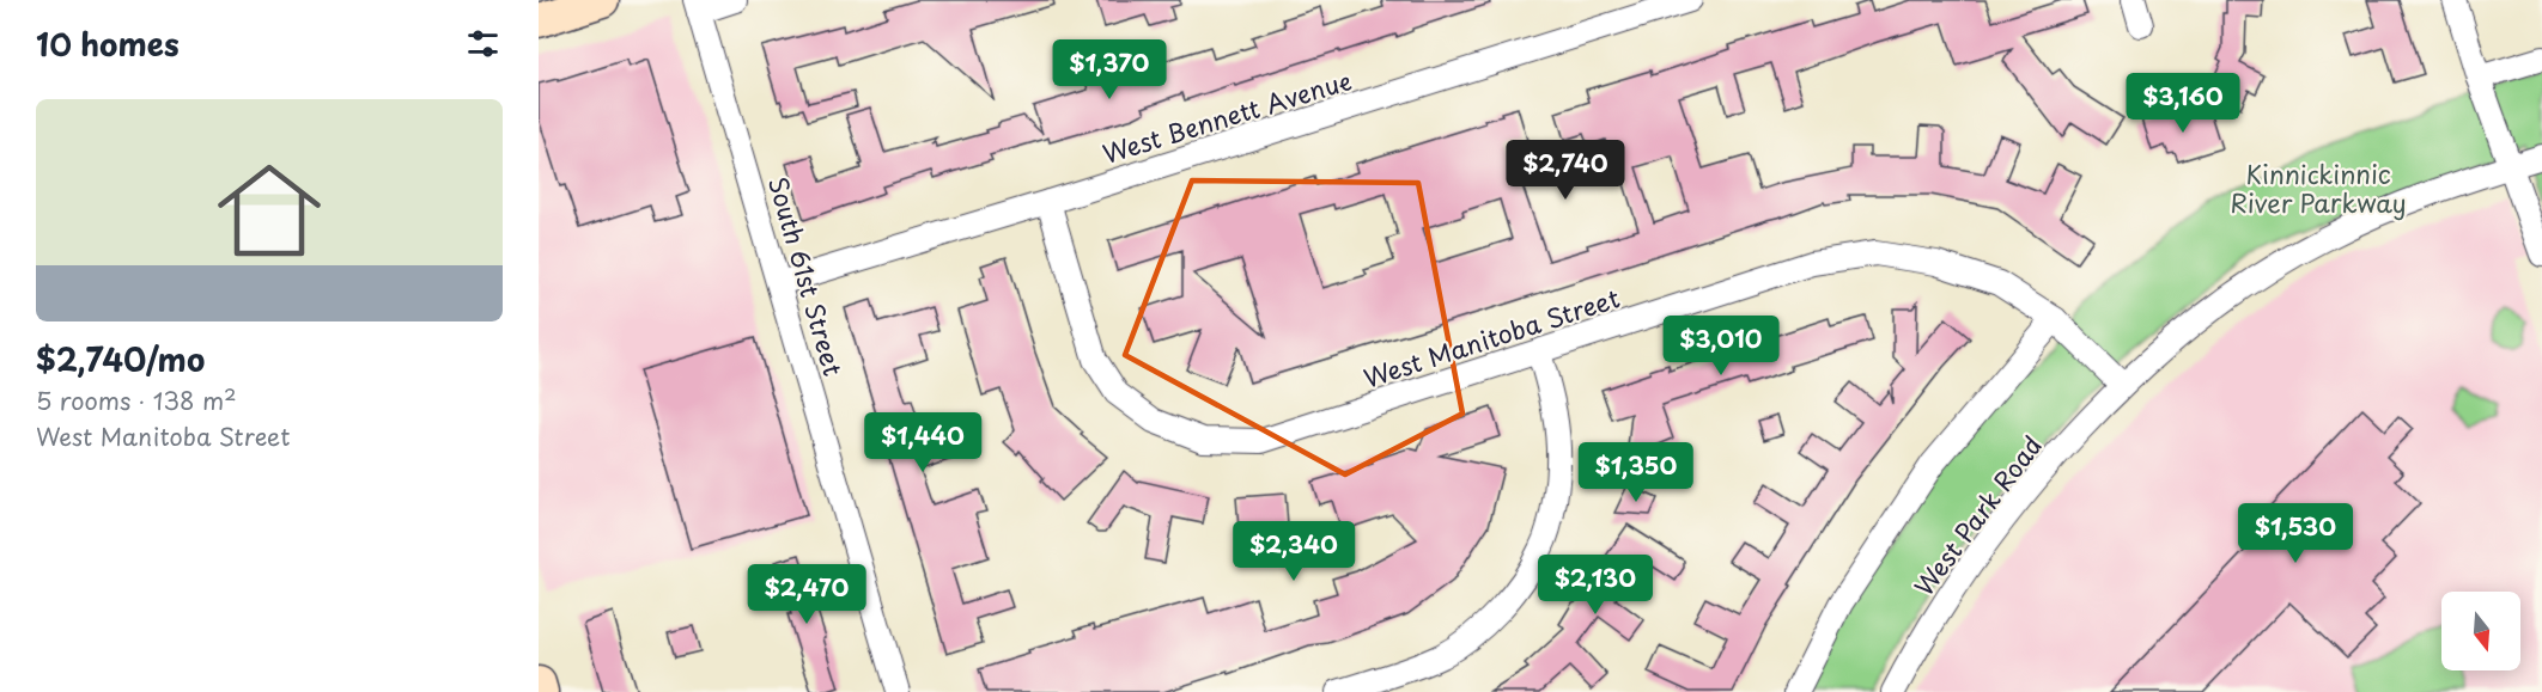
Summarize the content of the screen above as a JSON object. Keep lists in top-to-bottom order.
{
  "streets": {
    "street": [
      "West Bennett Avenue",
      "South 61st Street",
      "West Manitoba Street",
      "West Park Road"
    ]
  },
  "crossings": [
    ["West Bennett Avenue", "South 61st Street"],
    ["West Bennett Avenue", "West Manitoba Street"],
    ["West Manitoba Street", "West Park Road"]
  ],
  "parks": ["Kinnickinnic River Parkway"],
  "north": "bottom",
  "page": {
    "heading": "10 homes",
    "price": [
      "$1,370",
      "$3,160",
      "$2,740",
      "$3,010",
      "$1,440",
      "$1,350",
      "$1,530",
      "$2,340",
      "$2,130",
      "$2,470"
    ],
    "list": [
      {
        "name": "$2,740/mo",
        "note": "5 rooms · 138 m² · West Manitoba Street"
      }
    ]
  }
}
